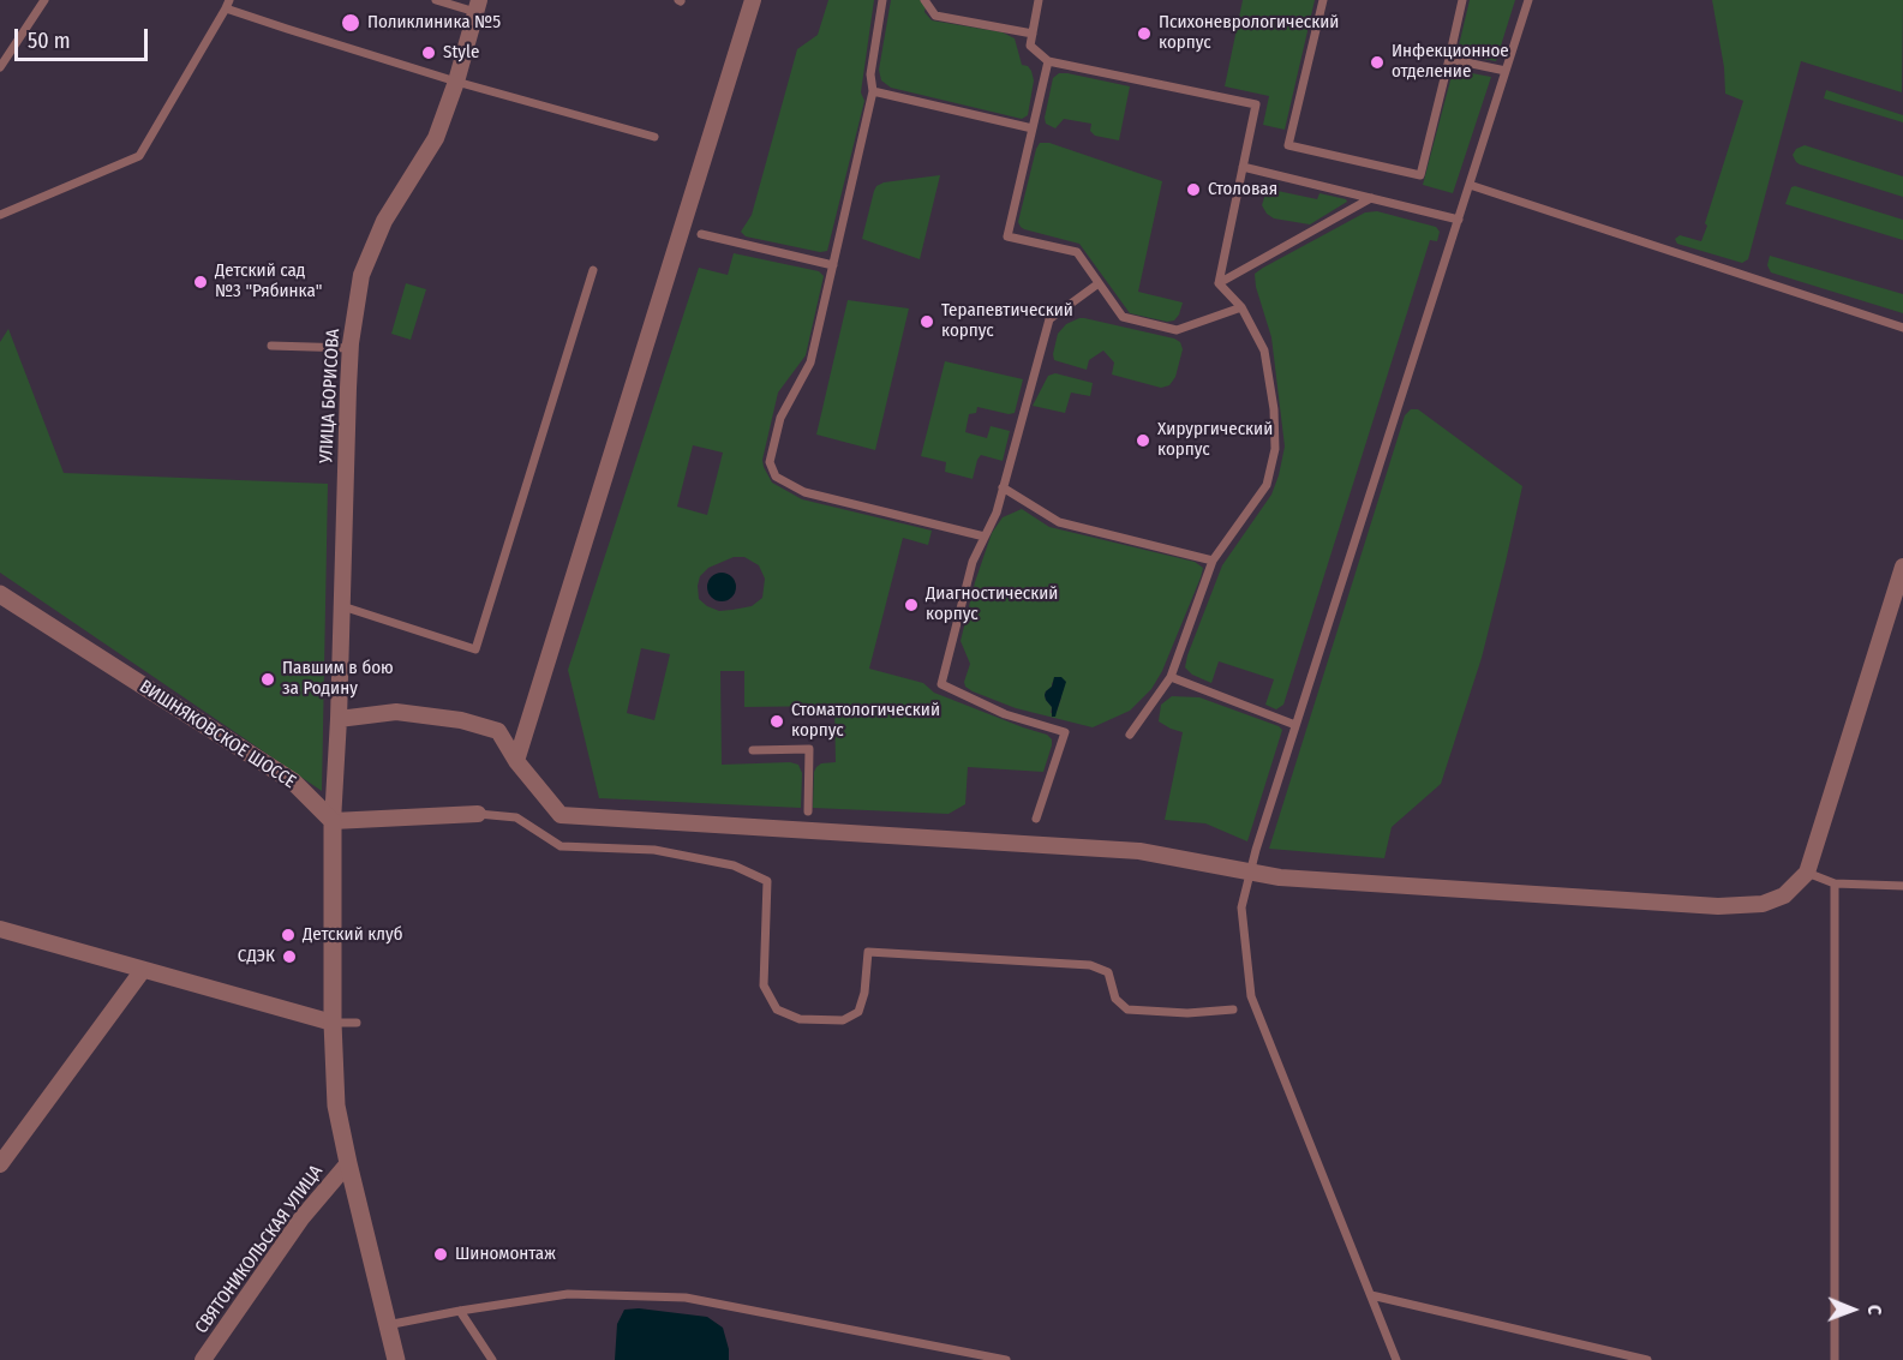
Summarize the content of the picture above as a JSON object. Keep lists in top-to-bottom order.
{
  "streets": {
    "street": ["УЛИЦА БОРИСОВА", "ВИШНЯКОВСКОЕ ШОССЕ", "СВЯТОНИКОЛЬСКАЯ УЛИЦА"]
  },
  "crossings": [
    ["УЛИЦА БОРИСОВА", "ВИШНЯКОВСКОЕ ШОССЕ"]
  ],
  "places": [
    "Поликлиника №5",
    "Психоневрологический корпус",
    "Style",
    "Инфекционное отделение",
    "Столовая",
    "Детский сад №3 \"Рябинка\"",
    "Терапевтический корпус",
    "Хирургический корпус",
    "Диагностический корпус",
    "Павшим в бою за Родину",
    "Стоматологический корпус",
    "Детский клуб",
    "СДЭК",
    "Шиномонтаж"
  ],
  "scale_bar": "50 m",
  "north": "right"
}
